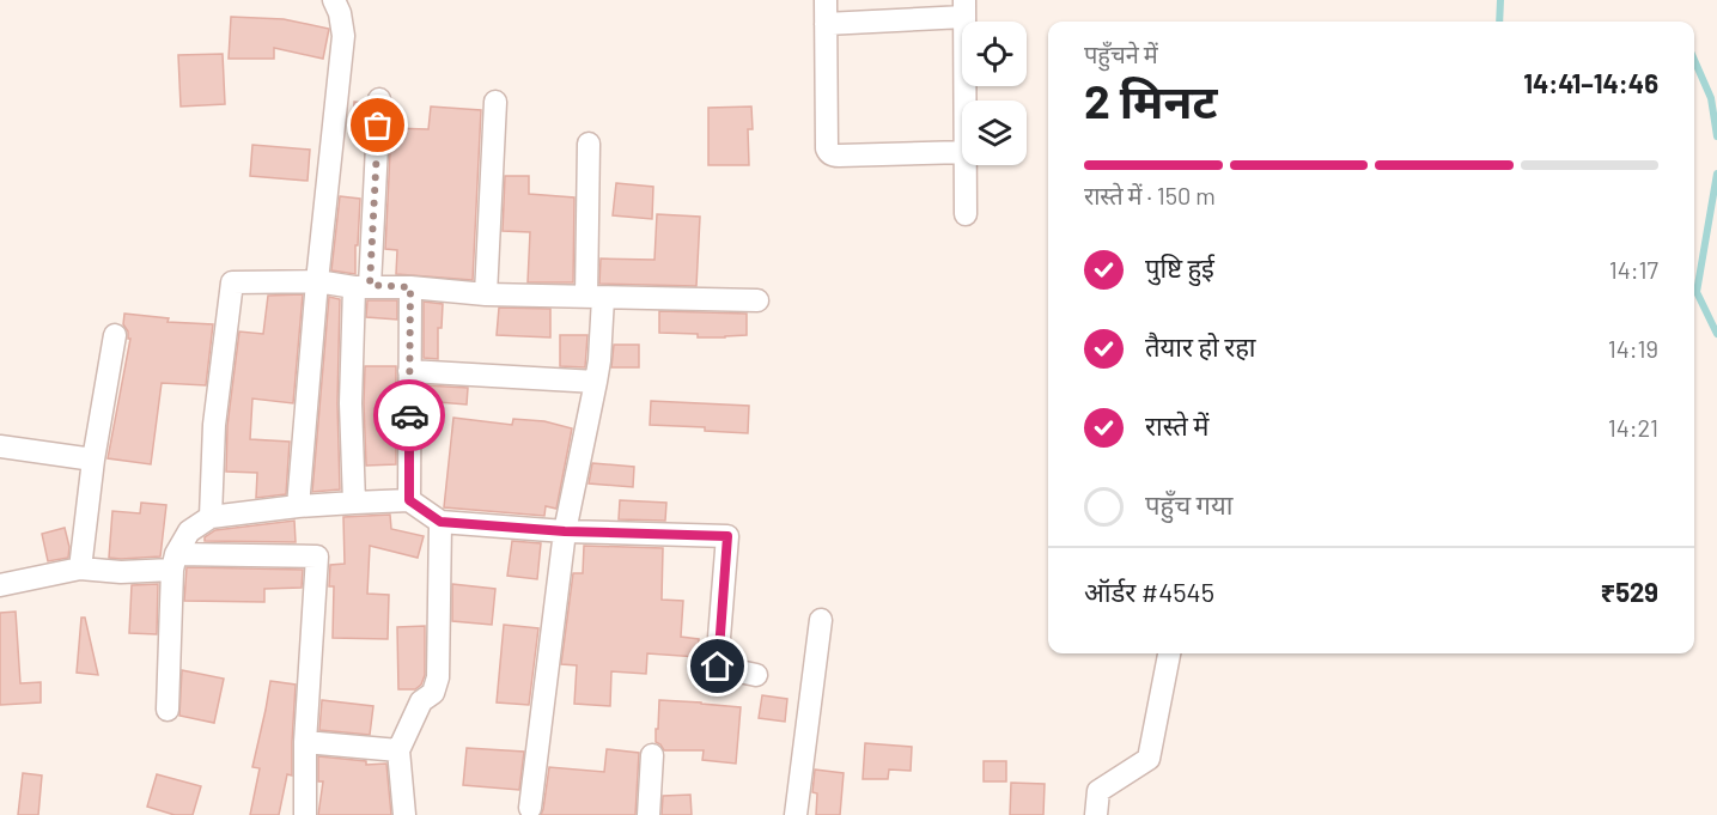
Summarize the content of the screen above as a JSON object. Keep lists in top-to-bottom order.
{
  "page": {
    "heading": ["2 मिनट", "पहुँचने में", "14:41–14:46"],
    "panel": ["ऑर्डर #4545", "₹529"],
    "bar": "रास्ते में · 150 m",
    "list": [
      ["पुष्टि हुई", "14:17"],
      ["तैयार हो रहा", "14:19"],
      ["रास्ते में", "14:21"],
      "पहुँच गया"
    ]
  }
}
